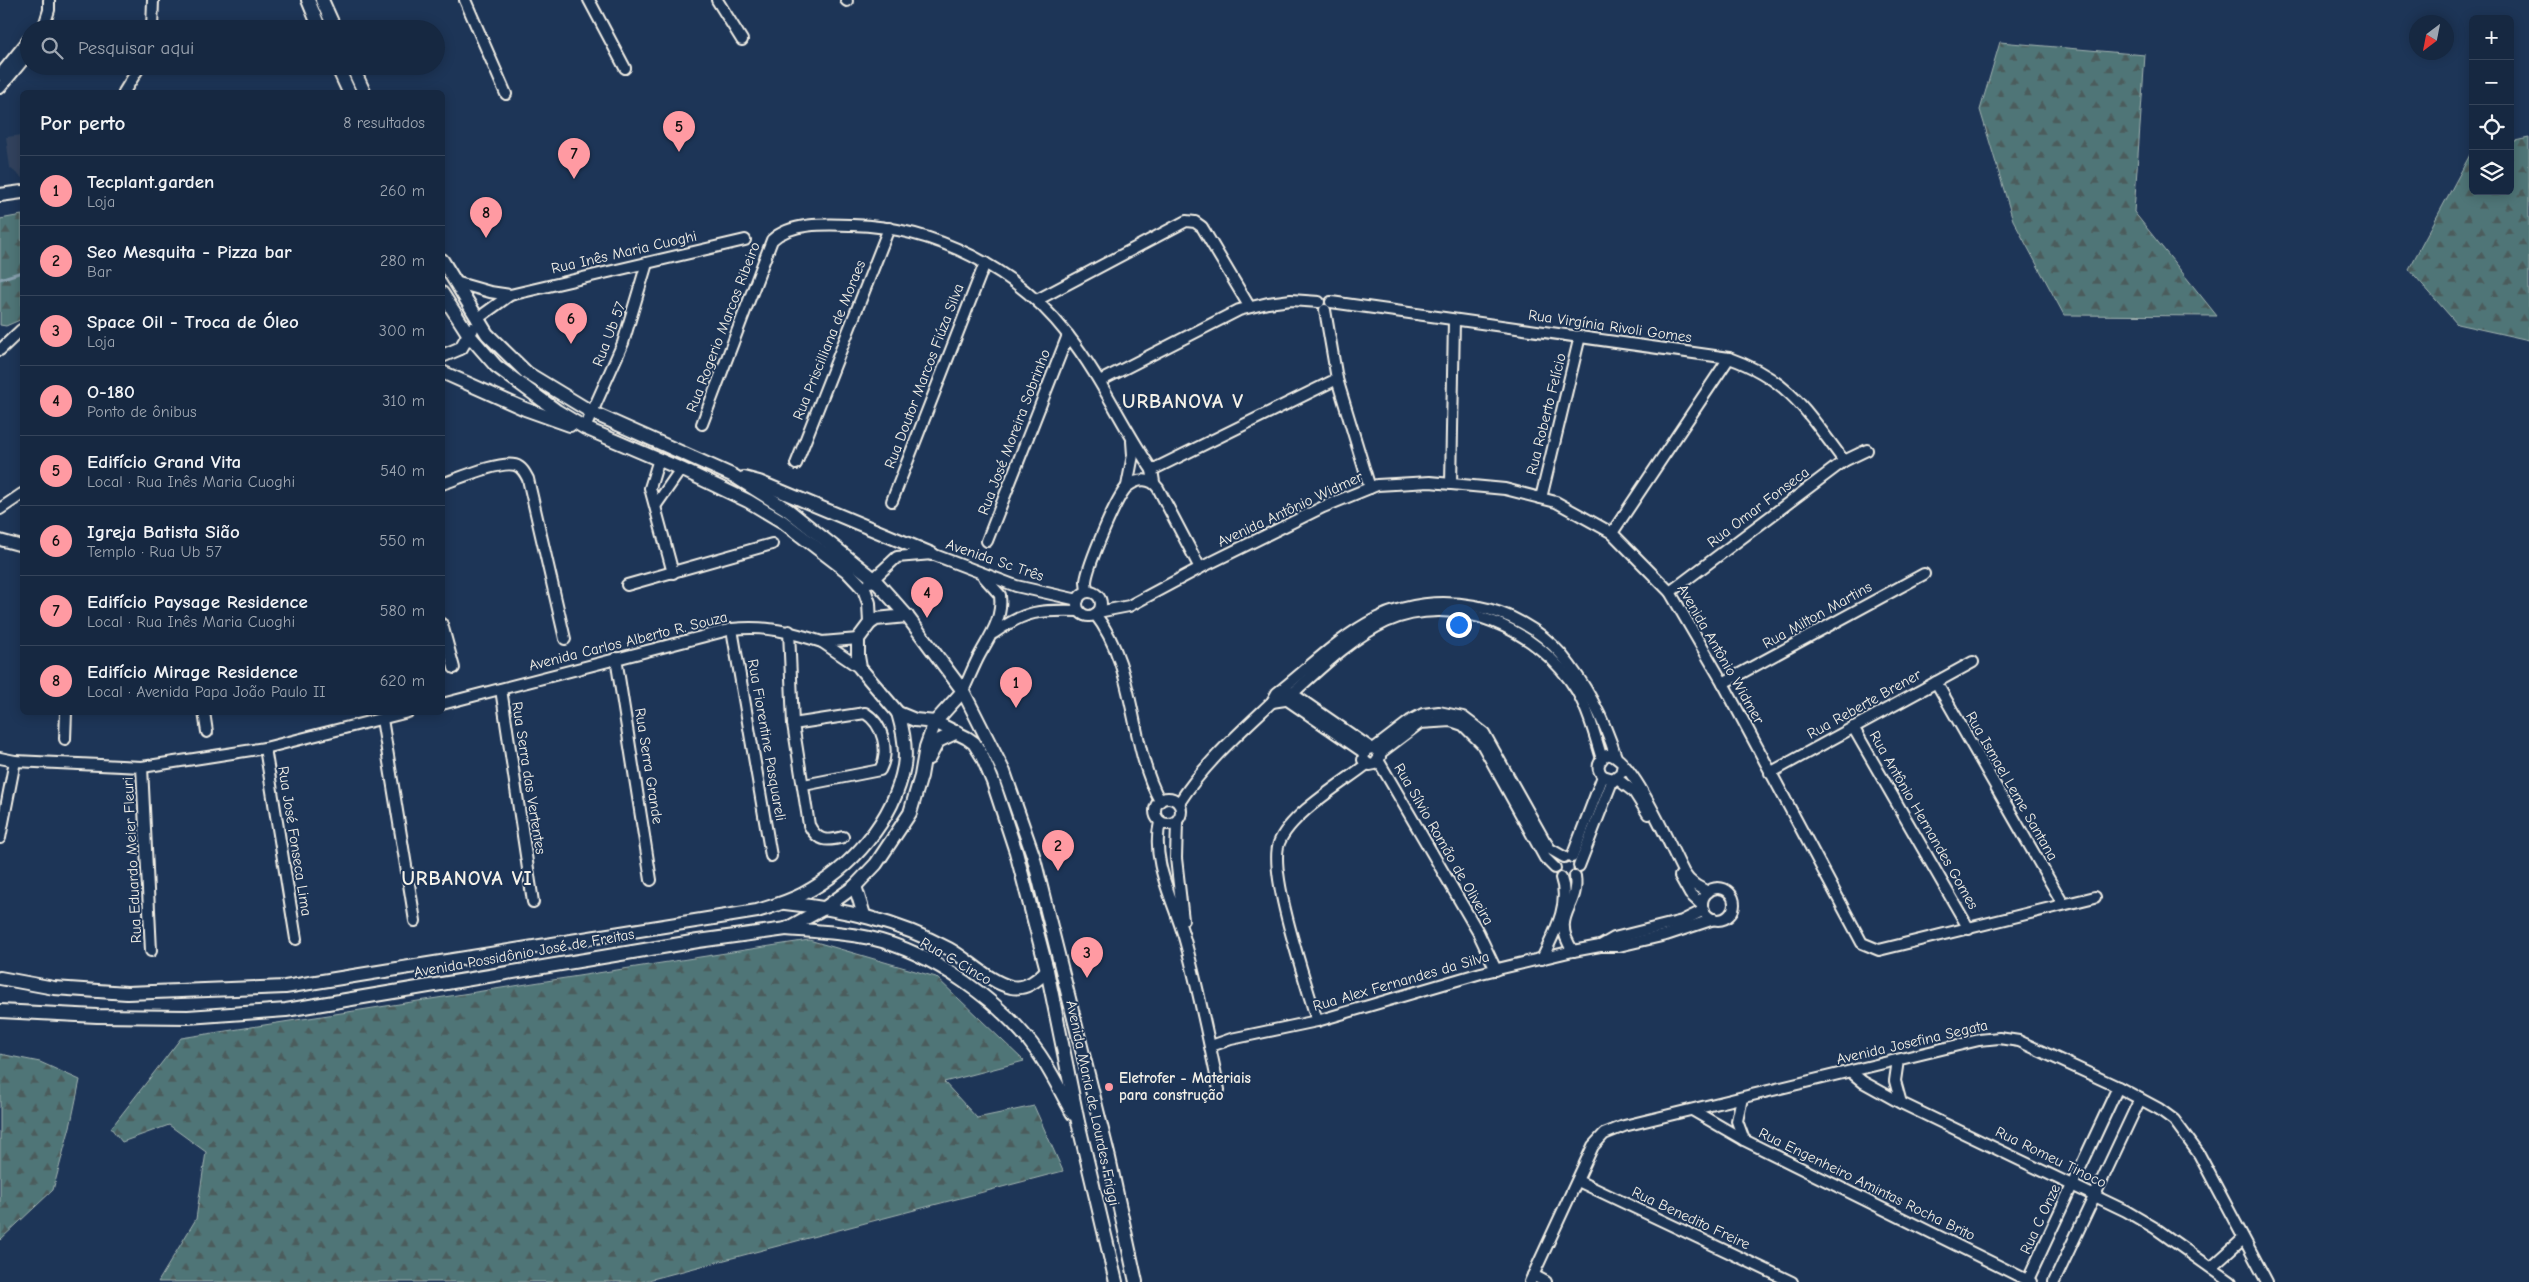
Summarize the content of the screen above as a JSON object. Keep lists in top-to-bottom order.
{
  "streets": {
    "street": [
      "Rua Inês Maria Cuoghi",
      "Rua Virgínia Rivoli Gomes",
      "Rua Rogerio Marcos Ribeiro",
      "Rua Ub 57",
      "Rua Priscilliana de Moraes",
      "Rua Doutor Marcos Fiúza Silva",
      "Rua Roberto Felício",
      "Rua José Moreira Sobrinho",
      "Rua Omar Fonseca",
      "Avenida Antônio Widmer",
      "Avenida Sc Três",
      "Rua Milton Martins",
      "Avenida Carlos Alberto R. Souza",
      "Rua Reberte Brener",
      "Rua Fiorentine Pasquareli",
      "Rua Serra Grande",
      "Rua Serra das Vertentes",
      "Rua Ismael Leme Santana",
      "Rua Antônio Hernandes Gomes",
      "Rua José Fonseca Lima",
      "Rua Sílvio Romão de Oliveira",
      "Rua Eduardo Meier Fleuri",
      "Avenida Possidônio José de Freitas",
      "Rua C Cinco",
      "Rua Alex Fernandes da Silva",
      "Avenida Josefina Segata",
      "Avenida Maria de Lourdes Friggi",
      "Rua Romeu Tinoco",
      "Rua Engenheiro Amintas Rocha Brito",
      "Rua Benedito Freire",
      "Rua C Onze"
    ]
  },
  "crossings": [
    ["Rua Inês Maria Cuoghi", "Rua Ub 57"],
    ["Rua Inês Maria Cuoghi", "Avenida Maria de Lourdes Friggi"],
    ["Rua Virgínia Rivoli Gomes", "Rua Roberto Felício"],
    ["Rua Virgínia Rivoli Gomes", "Rua Omar Fonseca"],
    ["Rua Rogerio Marcos Ribeiro", "Rua Priscilliana de Moraes"],
    ["Rua Ub 57", "Avenida Maria de Lourdes Friggi"],
    ["Rua Roberto Felício", "Avenida Antônio Widmer"],
    ["Rua Omar Fonseca", "Avenida Antônio Widmer"],
    ["Avenida Antônio Widmer", "Avenida Sc Três"],
    ["Avenida Antônio Widmer", "Rua Milton Martins"],
    ["Avenida Antônio Widmer", "Rua Reberte Brener"],
    ["Avenida Antônio Widmer", "Rua Ismael Leme Santana"],
    ["Avenida Antônio Widmer", "Rua Antônio Hernandes Gomes"],
    ["Avenida Carlos Alberto R. Souza", "Rua Fiorentine Pasquareli"],
    ["Avenida Carlos Alberto R. Souza", "Rua Serra Grande"],
    ["Avenida Carlos Alberto R. Souza", "Rua Serra das Vertentes"],
    ["Rua Reberte Brener", "Rua Ismael Leme Santana"],
    ["Rua Reberte Brener", "Rua Antônio Hernandes Gomes"],
    ["Rua Sílvio Romão de Oliveira", "Rua Alex Fernandes da Silva"],
    ["Avenida Possidônio José de Freitas", "Rua C Cinco"],
    ["Avenida Possidônio José de Freitas", "Avenida Maria de Lourdes Friggi"],
    ["Rua C Cinco", "Avenida Maria de Lourdes Friggi"],
    ["Avenida Josefina Segata", "Rua Romeu Tinoco"],
    ["Avenida Josefina Segata", "Rua Engenheiro Amintas Rocha Brito"],
    ["Avenida Josefina Segata", "Rua Benedito Freire"],
    ["Avenida Josefina Segata", "Rua C Onze"],
    ["Rua Romeu Tinoco", "Rua C Onze"],
    ["Rua Engenheiro Amintas Rocha Brito", "Rua C Onze"]
  ],
  "districts": ["URBANOVA V", "URBANOVA VI"],
  "places": ["Eletrofer - Materiais para construção"],
  "north": "bottom left",
  "page": {
    "map_buttons": ["+", "−"],
    "search": "Pesquisar aqui",
    "heading": ["Por perto", "8 resultados"],
    "pins": [
      "5",
      "7",
      "8",
      "6",
      "4",
      "1",
      "2",
      "3"
    ],
    "list": [
      {
        "mark": "1",
        "name": "Tecplant.garden",
        "note": "Loja",
        "value": "260 m"
      },
      {
        "mark": "2",
        "name": "Seo Mesquita - Pizza bar",
        "note": "Bar",
        "value": "280 m"
      },
      {
        "mark": "3",
        "name": "Space Oil - Troca de Óleo",
        "note": "Loja",
        "value": "300 m"
      },
      {
        "mark": "4",
        "name": "O-180",
        "note": "Ponto de ônibus",
        "value": "310 m"
      },
      {
        "mark": "5",
        "name": "Edifício Grand Vita",
        "note": "Local · Rua Inês Maria Cuoghi",
        "value": "540 m"
      },
      {
        "mark": "6",
        "name": "Igreja Batista Sião",
        "note": "Templo · Rua Ub 57",
        "value": "550 m"
      },
      {
        "mark": "7",
        "name": "Edifício Paysage Residence",
        "note": "Local · Rua Inês Maria Cuoghi",
        "value": "580 m"
      },
      {
        "mark": "8",
        "name": "Edifício Mirage Residence",
        "note": "Local · Avenida Papa João Paulo II",
        "value": "620 m"
      }
    ]
  }
}
